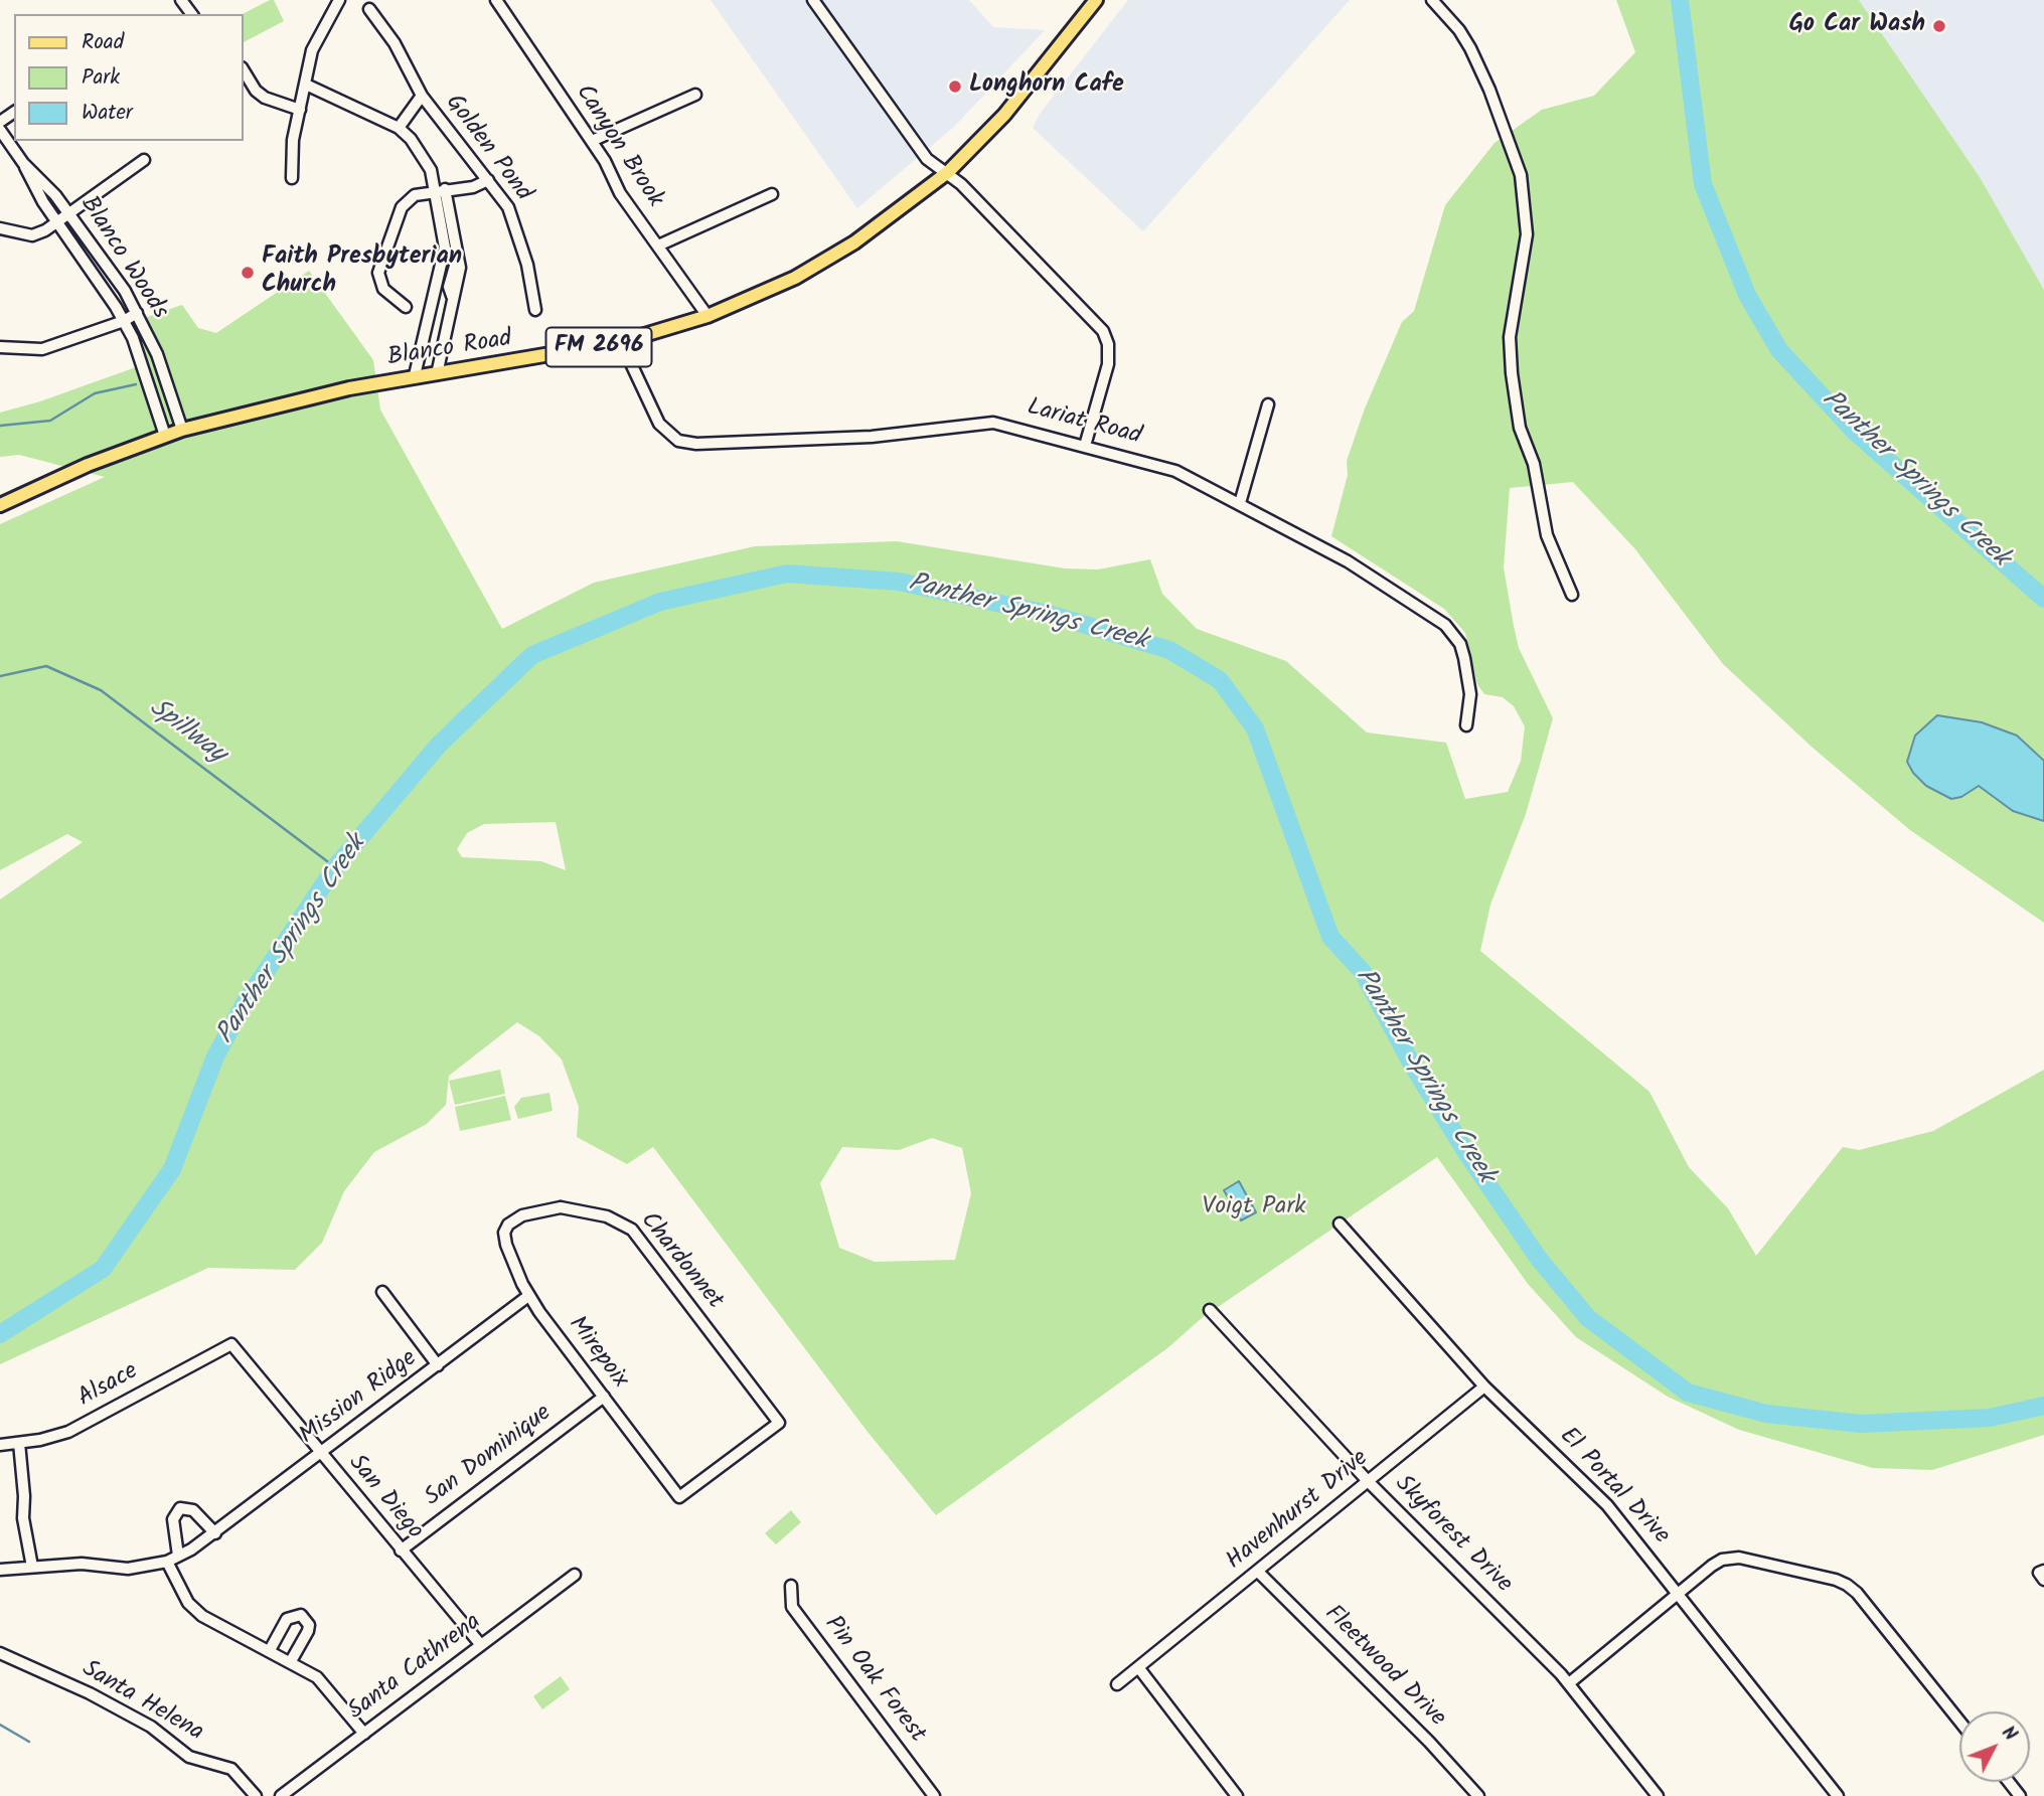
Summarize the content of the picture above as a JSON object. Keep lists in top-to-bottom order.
{
  "streets": {
    "main road": ["FM 2696", "Blanco Road"],
    "street": [
      "Canyon Brook",
      "Golden Pond",
      "Blanco Woods",
      "Lariat Road",
      "Chardonnet",
      "Mirepoix",
      "Alsace",
      "Mission Ridge",
      "San Dominique",
      "El Portal Drive",
      "San Diego",
      "Havenhurst Drive",
      "Skyforest Drive",
      "Fleetwood Drive",
      "Santa Cathrena",
      "Pin Oak Forest",
      "Santa Helena"
    ]
  },
  "crossings": [
    ["Canyon Brook", "Blanco Road"],
    ["Blanco Woods", "Blanco Road"],
    ["Blanco Road", "Lariat Road"],
    ["Chardonnet", "Mirepoix"],
    ["Mirepoix", "Mission Ridge"],
    ["Mirepoix", "San Dominique"],
    ["Alsace", "San Diego"],
    ["Mission Ridge", "San Diego"],
    ["San Dominique", "San Diego"],
    ["El Portal Drive", "Havenhurst Drive"],
    ["San Diego", "Santa Cathrena"],
    ["Havenhurst Drive", "Skyforest Drive"],
    ["Havenhurst Drive", "Fleetwood Drive"]
  ],
  "water": ["Panther Springs Creek", "Spillway"],
  "parks": ["Voigt Park"],
  "places": ["Go Car Wash", "Longhorn Cafe", "Faith Presbyterian Church"],
  "legend": ["Road", "Park", "Water"],
  "north": "top right"
}
